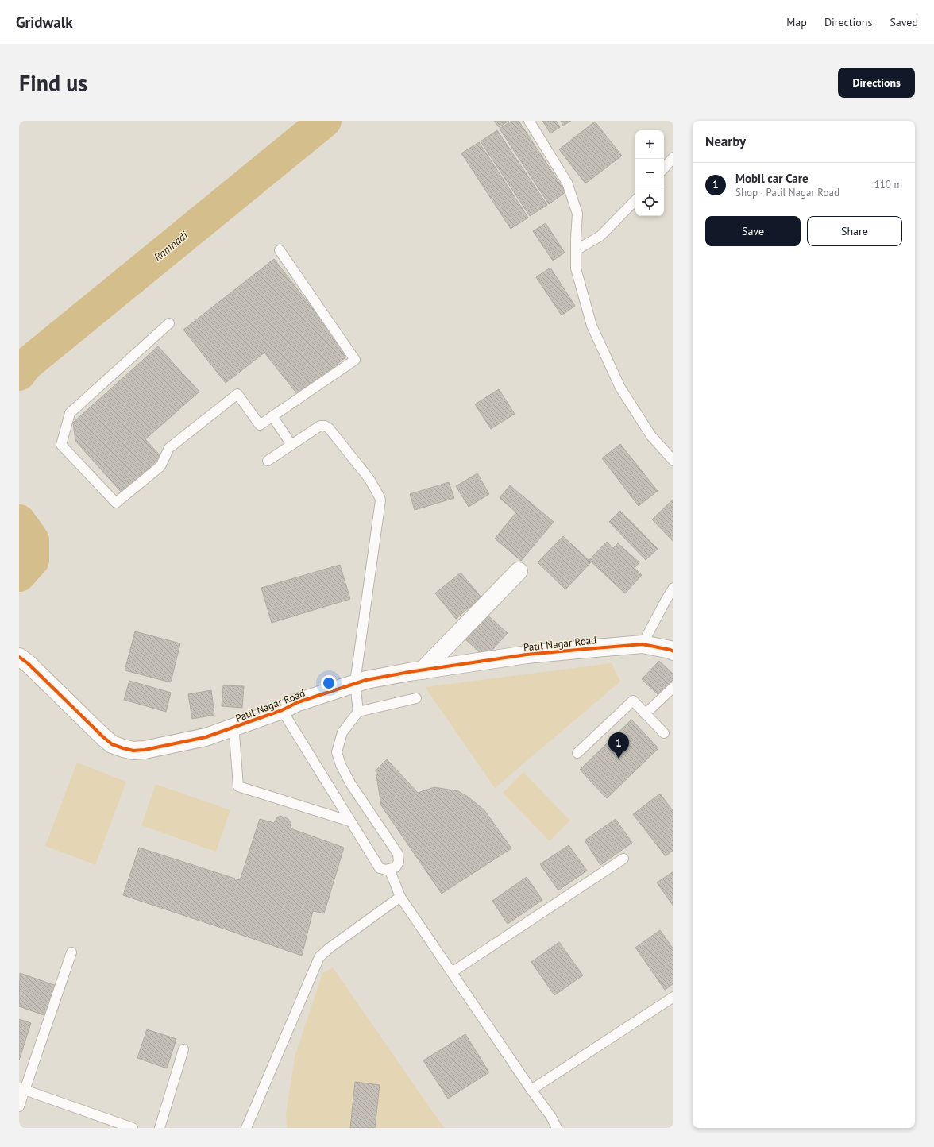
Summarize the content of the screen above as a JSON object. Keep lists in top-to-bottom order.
{
  "streets": {
    "street": ["Patil Nagar Road"]
  },
  "water": ["Ramnadi"],
  "page": {
    "header": "Gridwalk",
    "nav": ["Map", "Directions", "Saved"],
    "buttons": [
      "Directions",
      ["Save", "Share"]
    ],
    "title": "Find us",
    "heading": "Nearby",
    "map_buttons": ["+", "−"],
    "list": [
      {
        "mark": "1",
        "name": "Mobil car Care",
        "note": "Shop · Patil Nagar Road",
        "value": "110 m"
      }
    ],
    "pins": "1"
  }
}
